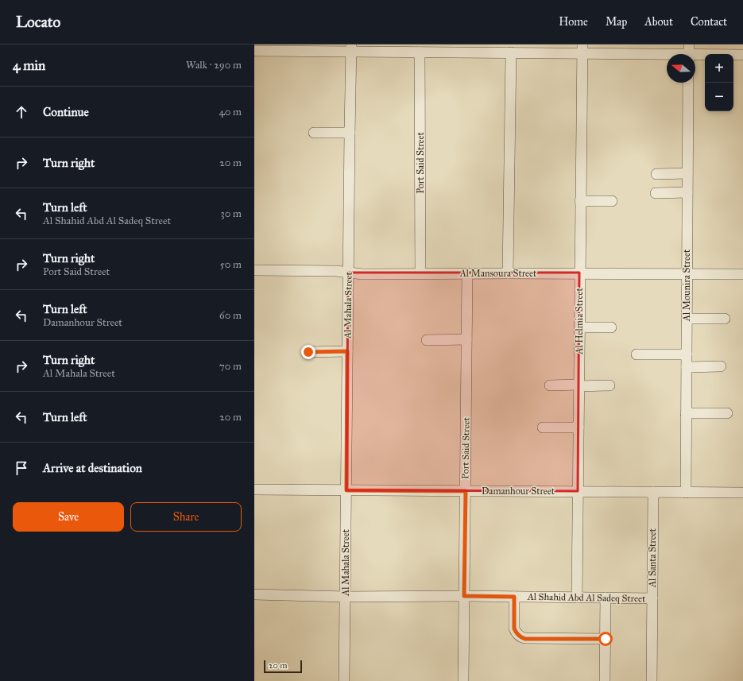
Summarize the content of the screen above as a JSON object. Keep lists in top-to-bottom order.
{
  "streets": {
    "street": [
      "Port Said Street",
      "Al Mansoura Street",
      "Al Mounira Street",
      "Al Mahala Street",
      "Al Helmia Street",
      "Damanhour Street",
      "Al Santa Street",
      "Al Shahid Abd Al Sadeq Street"
    ]
  },
  "crossings": [
    ["Port Said Street", "Al Mansoura Street"],
    ["Port Said Street", "Damanhour Street"],
    ["Port Said Street", "Al Shahid Abd Al Sadeq Street"],
    ["Al Mansoura Street", "Al Mounira Street"],
    ["Al Mansoura Street", "Al Mahala Street"],
    ["Al Mansoura Street", "Al Helmia Street"],
    ["Al Mounira Street", "Damanhour Street"],
    ["Al Mahala Street", "Damanhour Street"],
    ["Al Mahala Street", "Al Shahid Abd Al Sadeq Street"],
    ["Al Helmia Street", "Damanhour Street"],
    ["Al Helmia Street", "Al Shahid Abd Al Sadeq Street"],
    ["Damanhour Street", "Al Santa Street"],
    ["Al Santa Street", "Al Shahid Abd Al Sadeq Street"]
  ],
  "scale_bar": "20 m",
  "north": "left",
  "page": {
    "header": "Locato",
    "nav": [
      "Home",
      "Map",
      "About",
      "Contact"
    ],
    "heading": ["4 min", "Walk · 290 m"],
    "map_buttons": ["+", "−"],
    "list": [
      ["Continue", "40 m"],
      ["Turn right", "20 m"],
      ["Turn left", "Al Shahid Abd Al Sadeq Street", "30 m"],
      ["Turn right", "Port Said Street", "50 m"],
      ["Turn left", "Damanhour Street", "60 m"],
      ["Turn right", "Al Mahala Street", "70 m"],
      ["Turn left", "20 m"],
      "Arrive at destination"
    ],
    "buttons": ["Save", "Share"],
    "scale": "20 m"
  }
}
